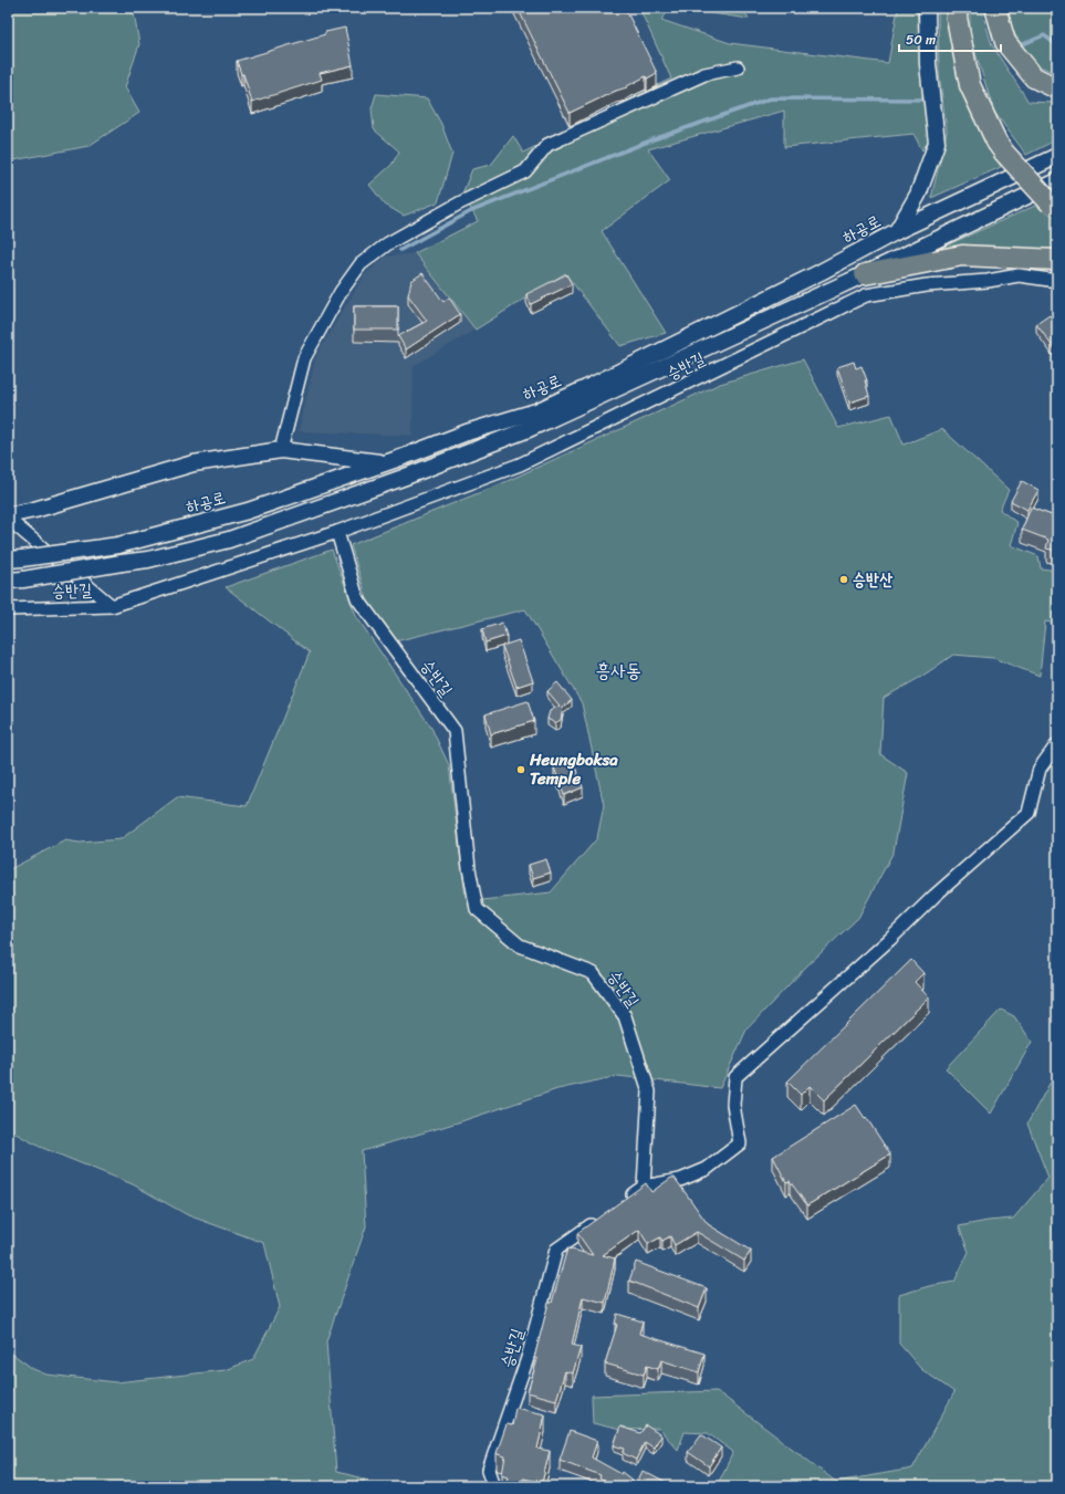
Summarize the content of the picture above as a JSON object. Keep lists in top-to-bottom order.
{
  "streets": {
    "street": ["하공로", "승반길"]
  },
  "districts": ["흥사동"],
  "places": ["승반산", "Heungboksa Temple"],
  "scale_bar": "50 m"
}
